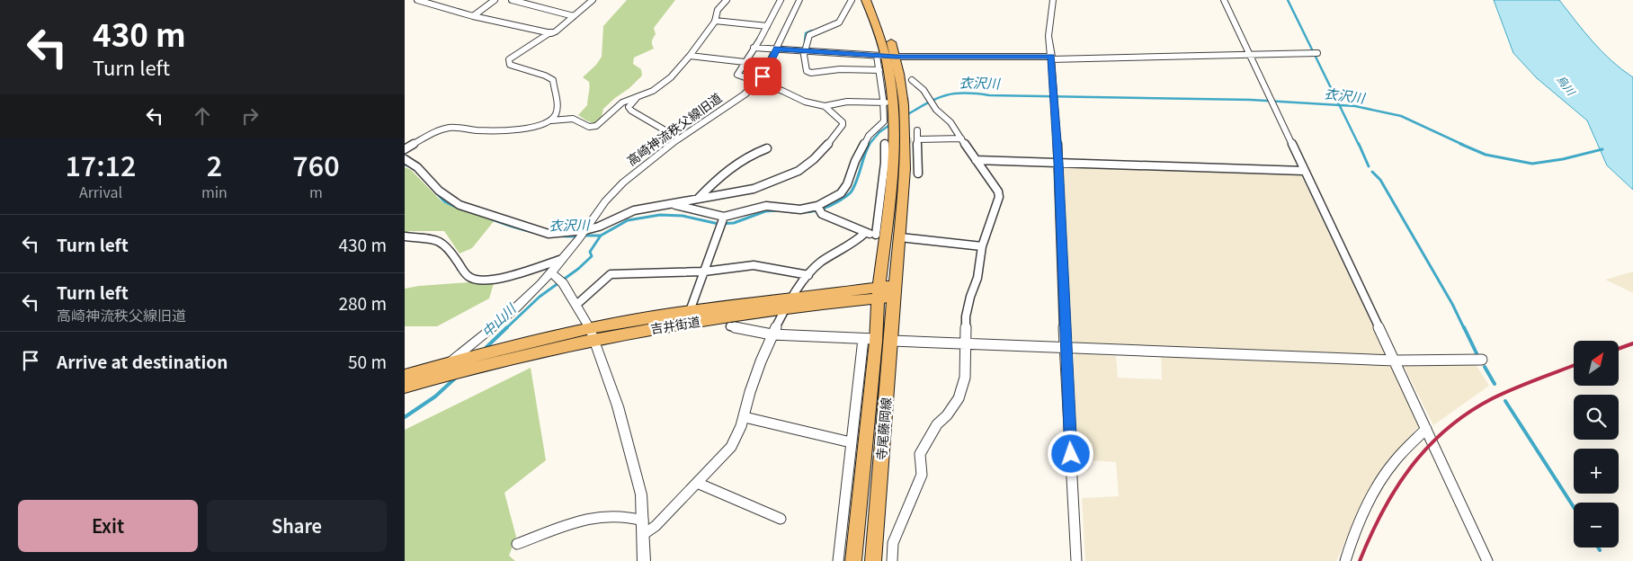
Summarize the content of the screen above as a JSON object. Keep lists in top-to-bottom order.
{
  "streets": {
    "main road": ["吉井街道", "寺尾藤岡線"],
    "street": ["高崎神流秩父線旧道"]
  },
  "crossings": [
    ["吉井街道", "寺尾藤岡線"]
  ],
  "water": ["衣沢川", "烏川", "中山川"],
  "north": "top right",
  "page": {
    "turn": ["430 m", "Turn left"],
    "eta": [
      "17:12",
      "Arrival",
      "2",
      "min",
      "760",
      "m"
    ],
    "list": [
      {
        "name": "Turn left",
        "value": "430 m"
      },
      {
        "name": "Turn left",
        "note": "高崎神流秩父線旧道",
        "value": "280 m"
      },
      {
        "name": "Arrive at destination",
        "value": "50 m"
      }
    ],
    "map_buttons": ["+", "−"],
    "buttons": ["Exit", "Share"]
  }
}
